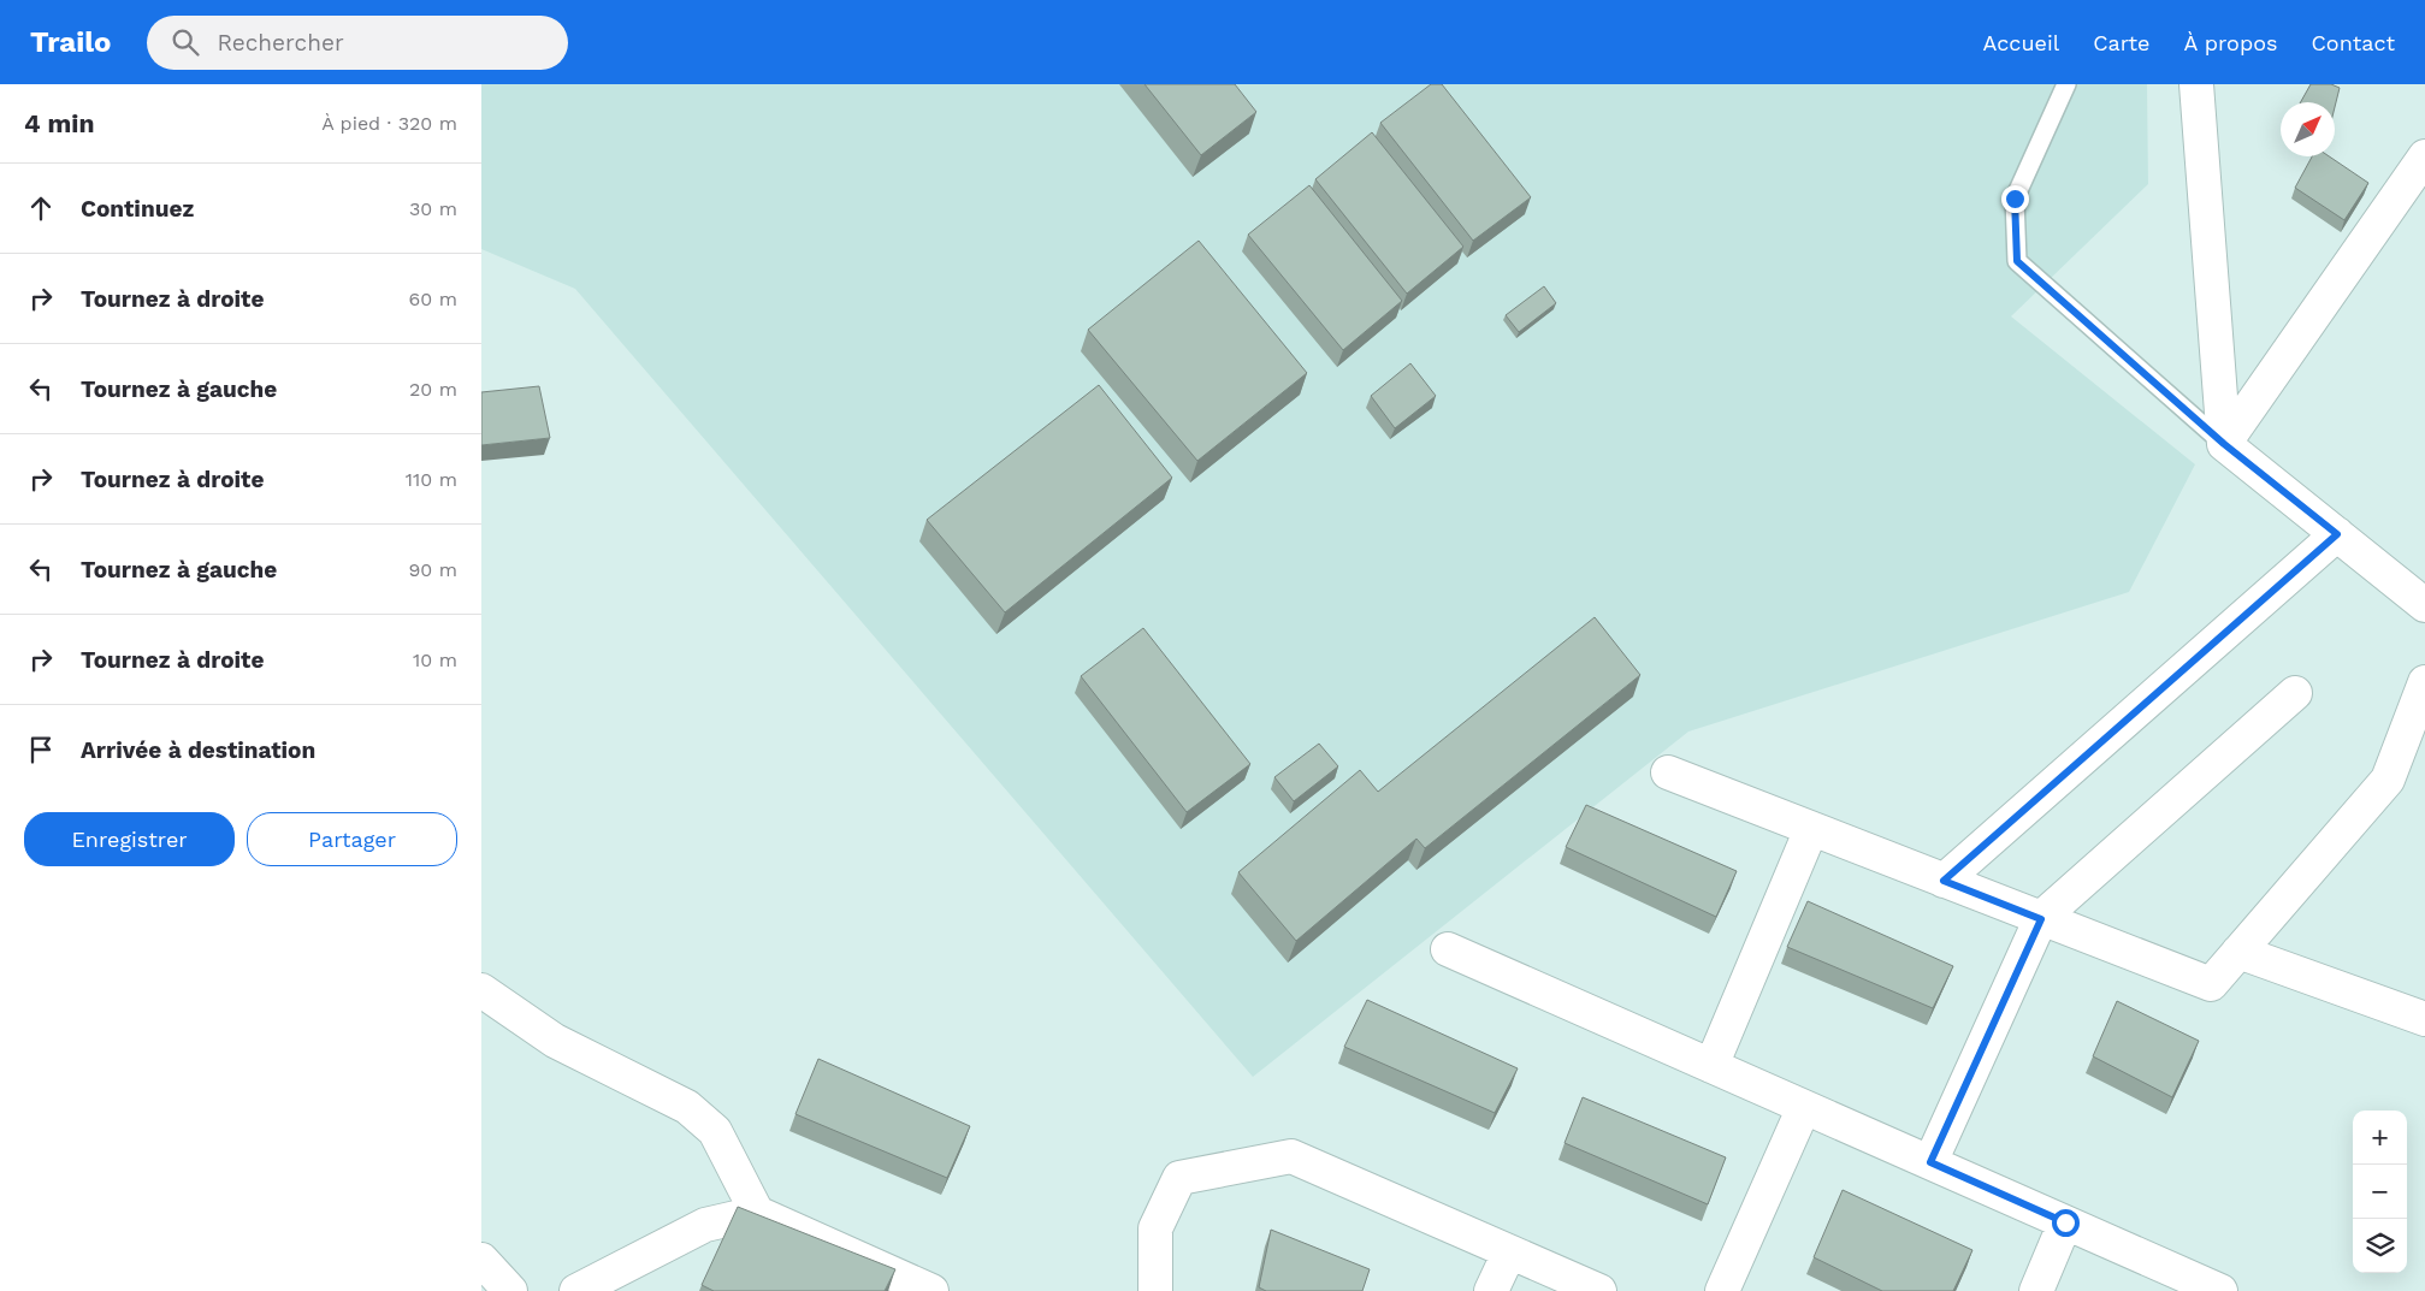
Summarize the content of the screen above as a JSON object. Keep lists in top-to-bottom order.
{
  "north": "top right",
  "page": {
    "header": "Trailo",
    "search": "Rechercher",
    "nav": [
      "Accueil",
      "Carte",
      "À propos",
      "Contact"
    ],
    "heading": ["4 min", "À pied · 320 m"],
    "list": [
      ["Continuez", "30 m"],
      ["Tournez à droite", "60 m"],
      ["Tournez à gauche", "20 m"],
      ["Tournez à droite", "110 m"],
      ["Tournez à gauche", "90 m"],
      ["Tournez à droite", "10 m"],
      "Arrivée à destination"
    ],
    "buttons": ["Enregistrer", "Partager"],
    "map_buttons": ["+", "−"]
  }
}
